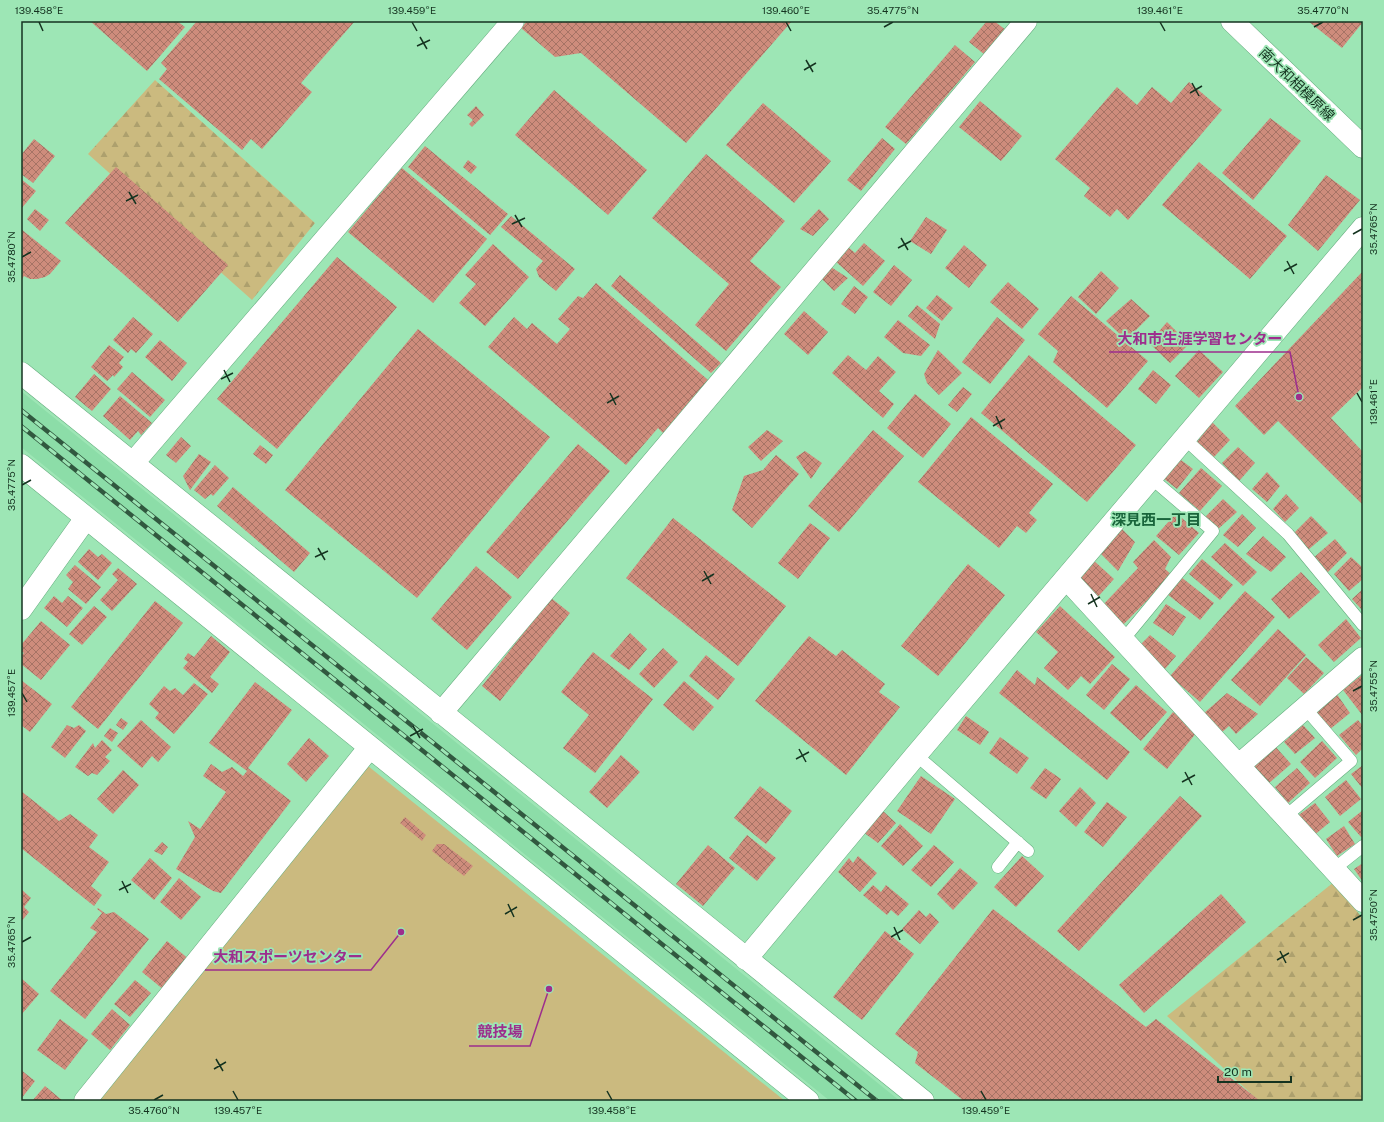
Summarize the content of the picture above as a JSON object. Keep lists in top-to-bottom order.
{
  "streets": {
    "street": ["南大和相模原線"]
  },
  "districts": ["深見西一丁目"],
  "places": ["大和市生涯学習センター", "大和スポーツセンター", "競技場"],
  "scale_bar": "20 m",
  "coordinates": [
    "139.458°E",
    "139.459°E",
    "139.460°E",
    "35.4775°N",
    "139.461°E",
    "35.4770°N",
    "35.4765°N",
    "35.4780°N",
    "35.4755°N",
    "139.457°E",
    "35.4750°N",
    "35.4760°N"
  ]
}
